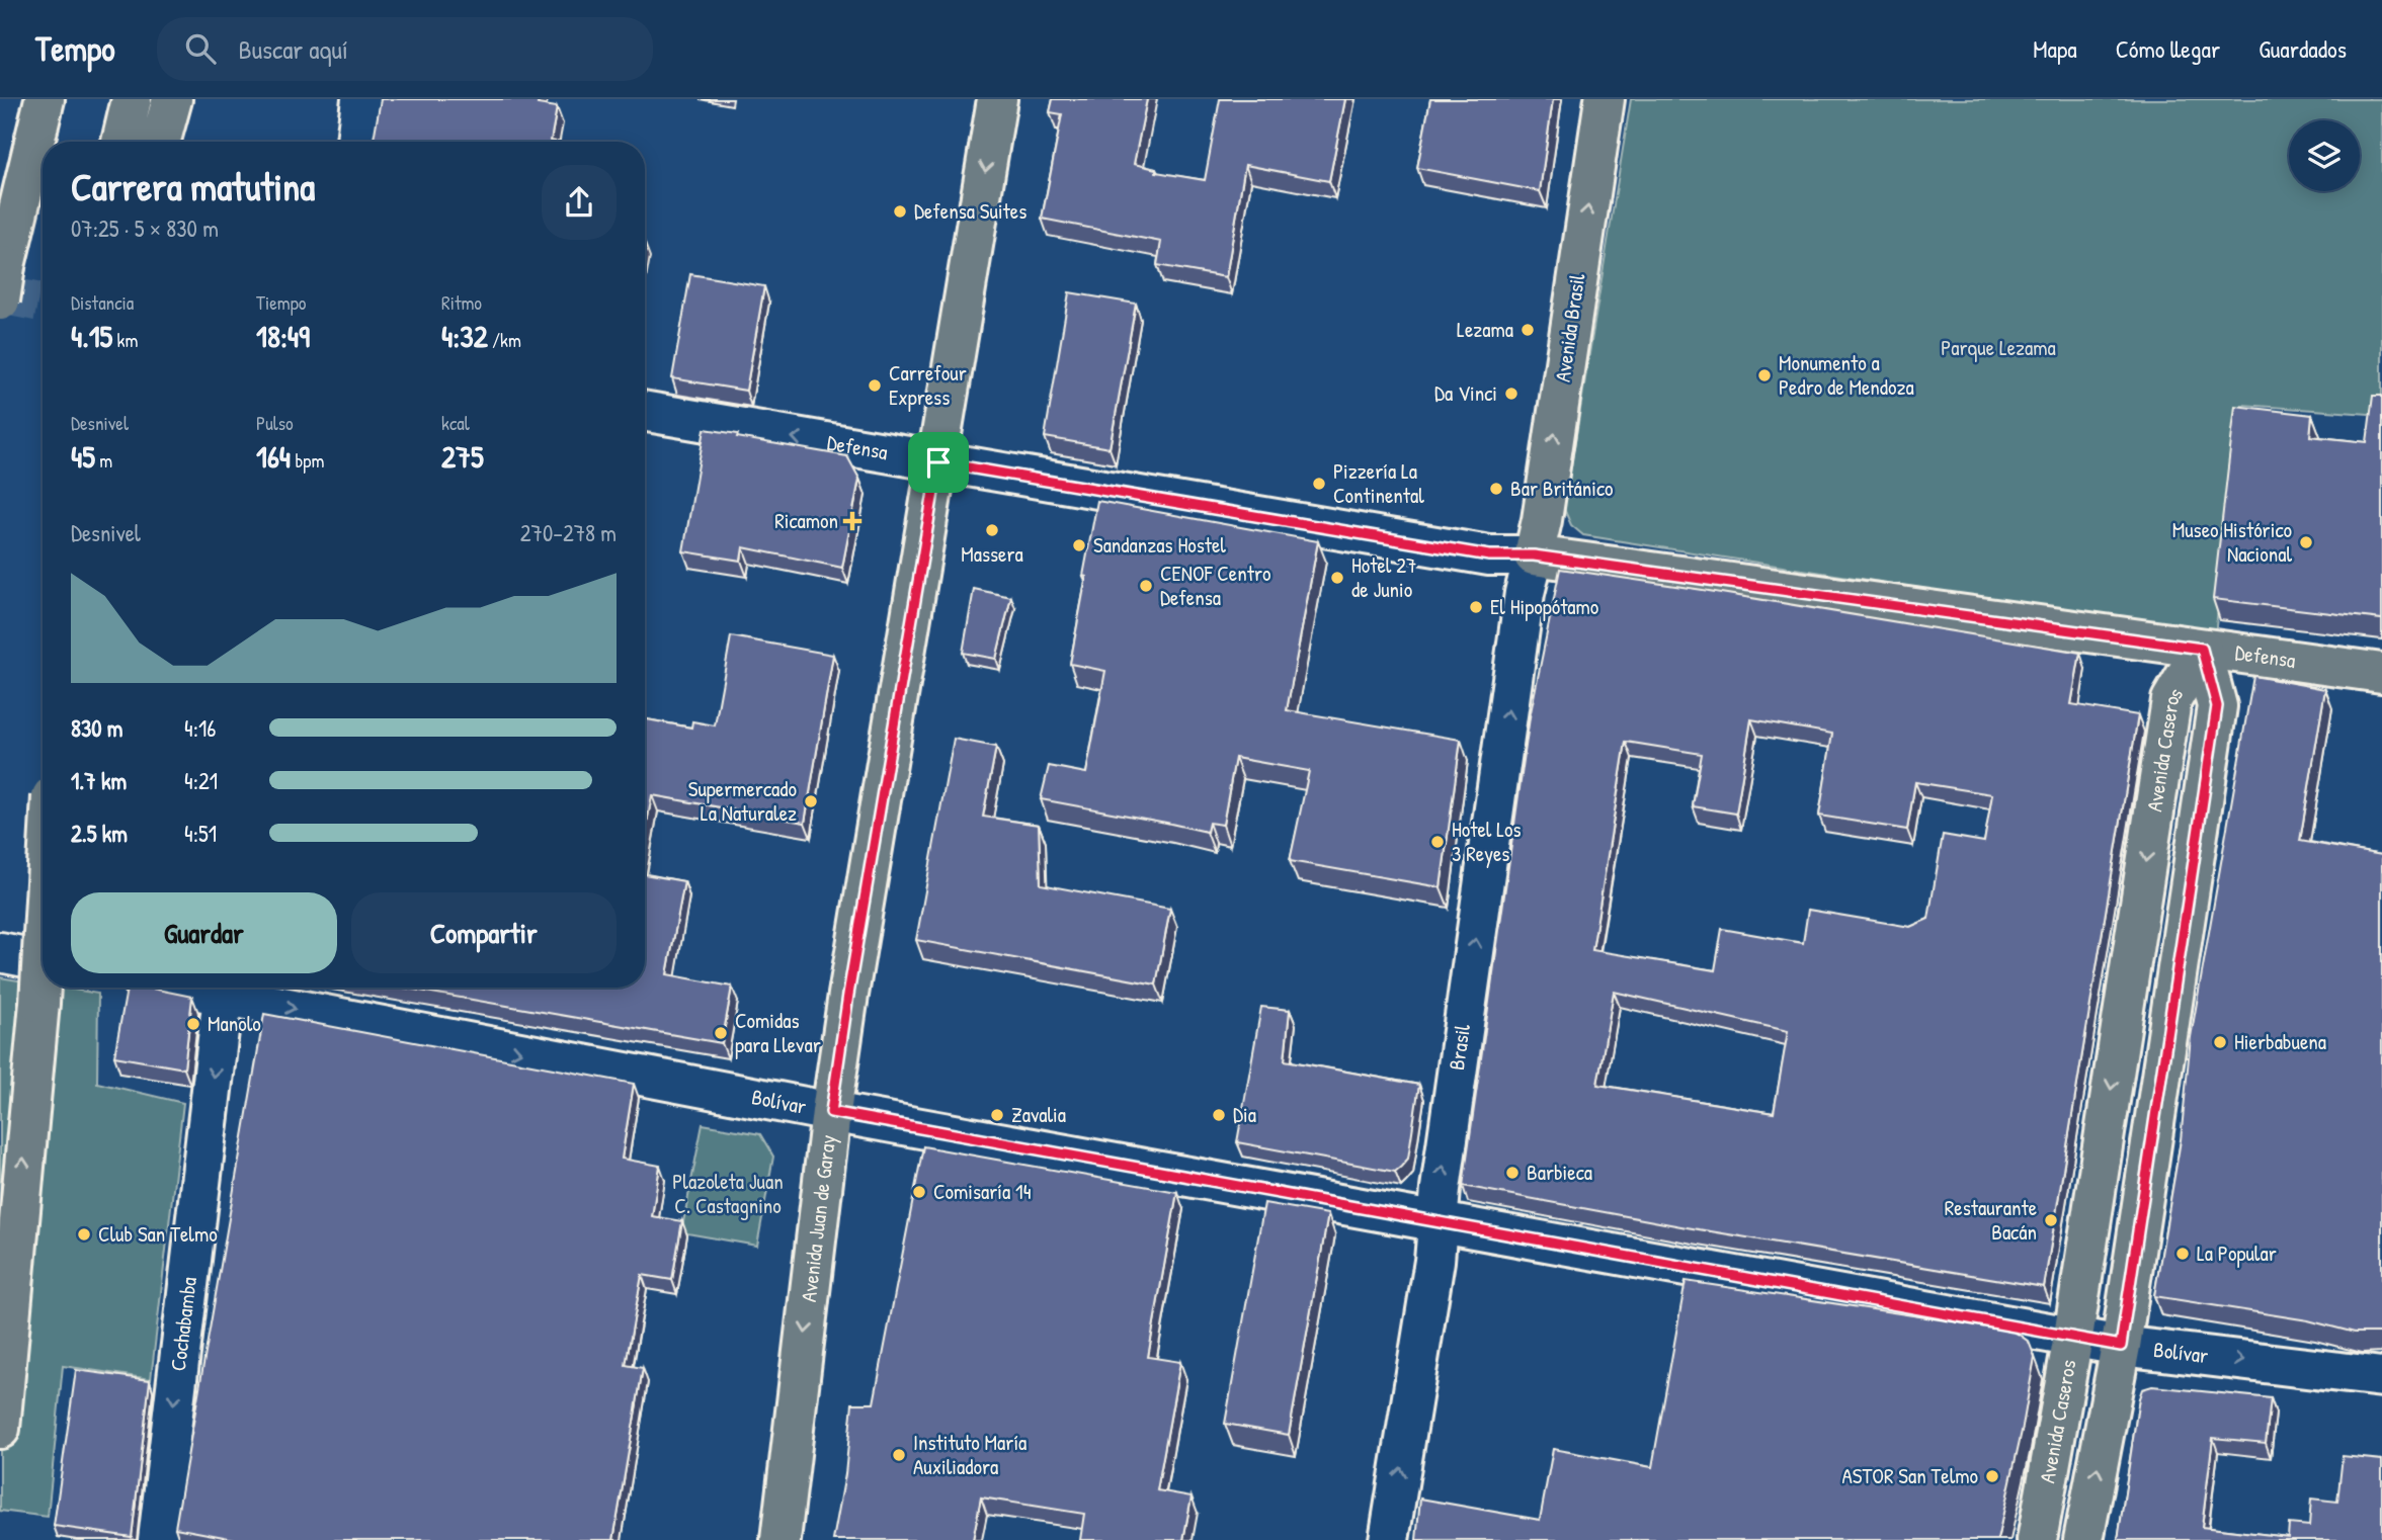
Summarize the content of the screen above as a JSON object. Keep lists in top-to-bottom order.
{
  "streets": {
    "main road": [
      "Avenida Brasil",
      "Defensa",
      "Avenida Caseros",
      "Avenida Juan de Garay"
    ],
    "street": ["Brasil", "Bolívar", "Cochabamba"]
  },
  "crossings": [
    ["Avenida Brasil", "Defensa"],
    ["Avenida Brasil", "Brasil"],
    ["Defensa", "Avenida Caseros"],
    ["Defensa", "Brasil"],
    ["Defensa", "Avenida Juan de Garay"],
    ["Avenida Caseros", "Bolívar"],
    ["Brasil", "Bolívar"],
    ["Bolívar", "Avenida Juan de Garay"],
    ["Bolívar", "Cochabamba"]
  ],
  "one_way": [
    "Avenida Brasil",
    "Brasil",
    "Bolívar",
    "Avenida Juan de Garay",
    "Cochabamba"
  ],
  "parks": ["Parque Lezama", "Plazoleta Juan C. Castagnino"],
  "places": {
    "other": [
      "Defensa Suites",
      "Lezama",
      "Monumento a Pedro de Mendoza",
      "Carrefour Express",
      "Da Vinci",
      "Pizzería La Continental",
      "Bar Británico",
      "Massera",
      "Museo Histórico Nacional",
      "Sandanzas Hostel",
      "Hotel 27 de Junio",
      "CENOF Centro Defensa",
      "El Hipopótamo",
      "Supermercado La Naturalez",
      "Hotel Los 3 Reyes",
      "Manolo",
      "Comidas para Llevar",
      "Hierbabuena",
      "Zavalia",
      "Dia",
      "Barbieca",
      "Comisaría 14",
      "Restaurante Bacán",
      "Club San Telmo",
      "La Popular",
      "Instituto María Auxiliadora",
      "ASTOR San Telmo"
    ],
    "health": ["Ricamon"]
  },
  "page": {
    "header": "Tempo",
    "search": "Buscar aquí",
    "nav": ["Mapa", "Cómo llegar", "Guardados"],
    "heading": ["Carrera matutina", "07:25 · 5 × 830 m"],
    "stats": [
      ["Distancia", "4.15 km"],
      ["Tiempo", "18:49"],
      ["Ritmo", "4:32 /km"],
      ["Desnivel", "45 m"],
      ["Pulso", "164 bpm"],
      ["kcal", "275"]
    ],
    "chart": ["Desnivel", "270–278 m"],
    "list": [
      {
        "name": "830 m",
        "note": "4:16"
      },
      {
        "name": "1.7 km",
        "note": "4:21"
      },
      {
        "name": "2.5 km",
        "note": "4:51"
      }
    ],
    "buttons": ["Guardar", "Compartir"]
  }
}
